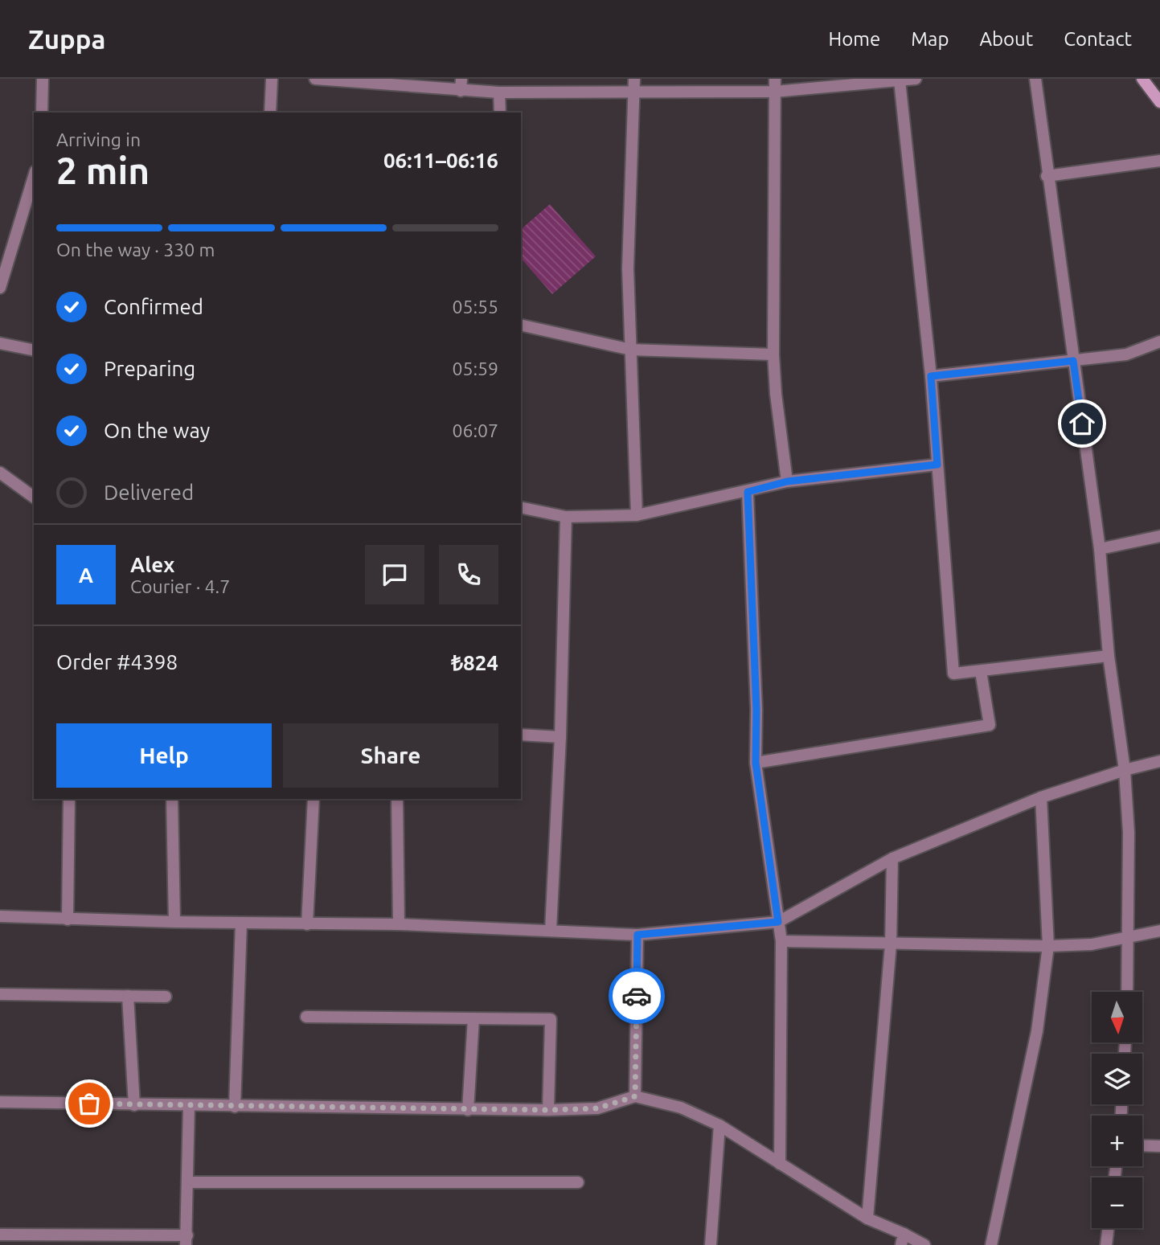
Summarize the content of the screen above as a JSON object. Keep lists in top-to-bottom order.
{
  "north": "bottom",
  "page": {
    "header": "Zuppa",
    "nav": [
      "Home",
      "Map",
      "About",
      "Contact"
    ],
    "heading": ["2 min", "Arriving in", "06:11–06:16"],
    "panel": [
      "Alex",
      "Courier · 4.7",
      "Order #4398",
      "₺824"
    ],
    "bar": "On the way · 330 m",
    "list": [
      ["Confirmed", "05:55"],
      ["Preparing", "05:59"],
      ["On the way", "06:07"],
      "Delivered"
    ],
    "round": "A",
    "buttons": ["Help", "Share"],
    "map_buttons": ["+", "−"]
  }
}
